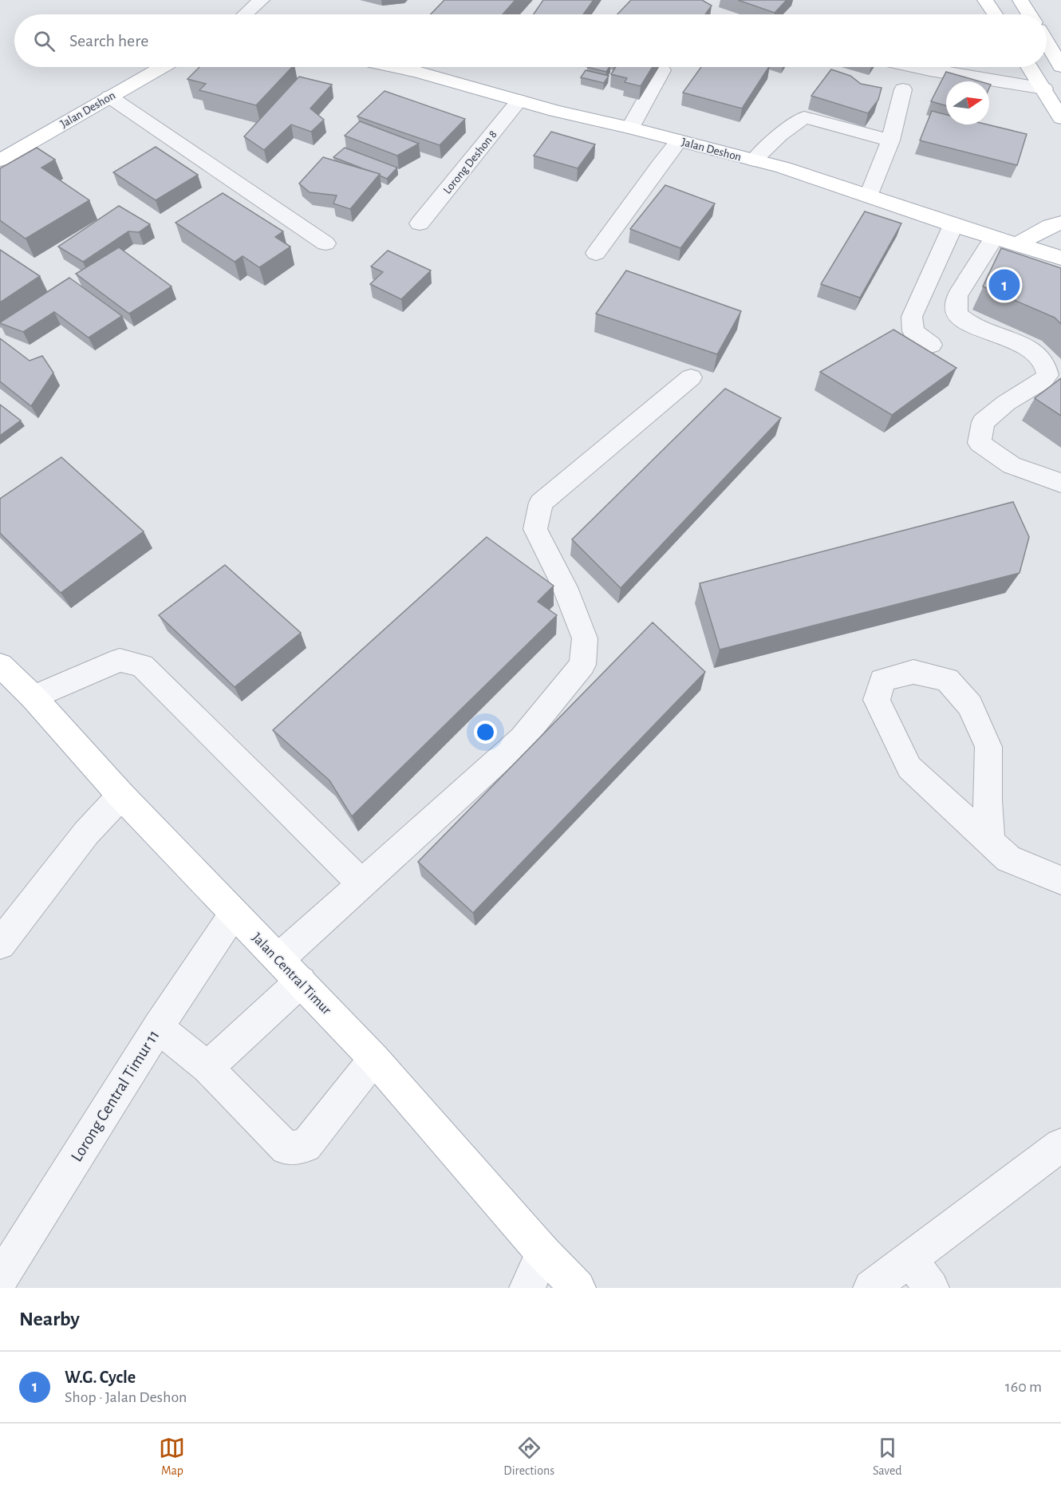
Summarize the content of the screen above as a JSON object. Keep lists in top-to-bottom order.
{
  "streets": {
    "main road": ["Jalan Deshon", "Jalan Central Timur"],
    "street": ["Lorong Deshon 8", "Lorong Central Timur 11"]
  },
  "crossings": [
    ["Jalan Deshon", "Lorong Deshon 8"],
    ["Jalan Central Timur", "Lorong Central Timur 11"]
  ],
  "north": "right",
  "page": {
    "search": "Search here",
    "pins": "1",
    "heading": "Nearby",
    "list": [
      {
        "mark": "1",
        "name": "W.G. Cycle",
        "note": "Shop · Jalan Deshon",
        "value": "160 m"
      }
    ],
    "nav": ["Map", "Directions", "Saved"]
  }
}
